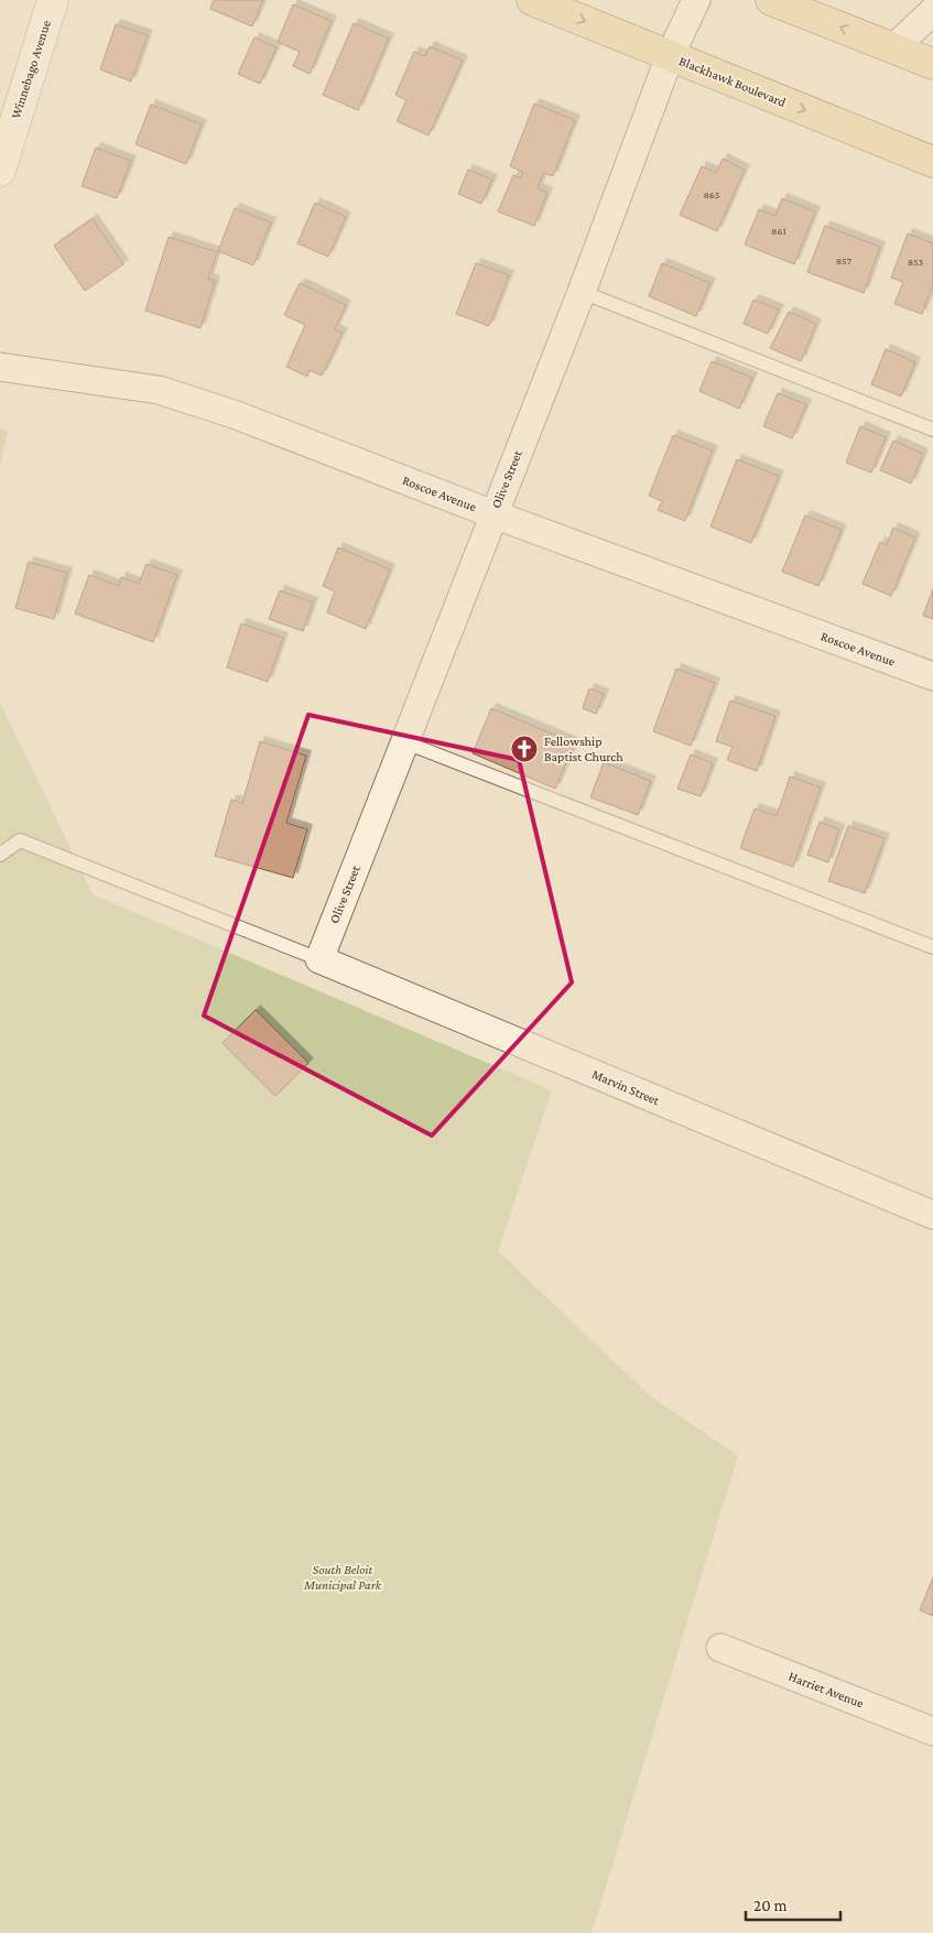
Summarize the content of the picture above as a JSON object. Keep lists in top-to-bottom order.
{
  "streets": {
    "main road": ["Blackhawk Boulevard"],
    "street": [
      "Winnebago Avenue",
      "Olive Street",
      "Roscoe Avenue",
      "Marvin Street",
      "Harriet Avenue"
    ]
  },
  "crossings": [
    ["Blackhawk Boulevard", "Olive Street"],
    ["Olive Street", "Roscoe Avenue"],
    ["Olive Street", "Marvin Street"]
  ],
  "parks": ["South Beloit Municipal Park"],
  "places": {
    "church": ["Fellowship Baptist Church"]
  },
  "house_numbers": [
    "865",
    "861",
    "857",
    "853"
  ],
  "scale_bar": "20 m"
}
